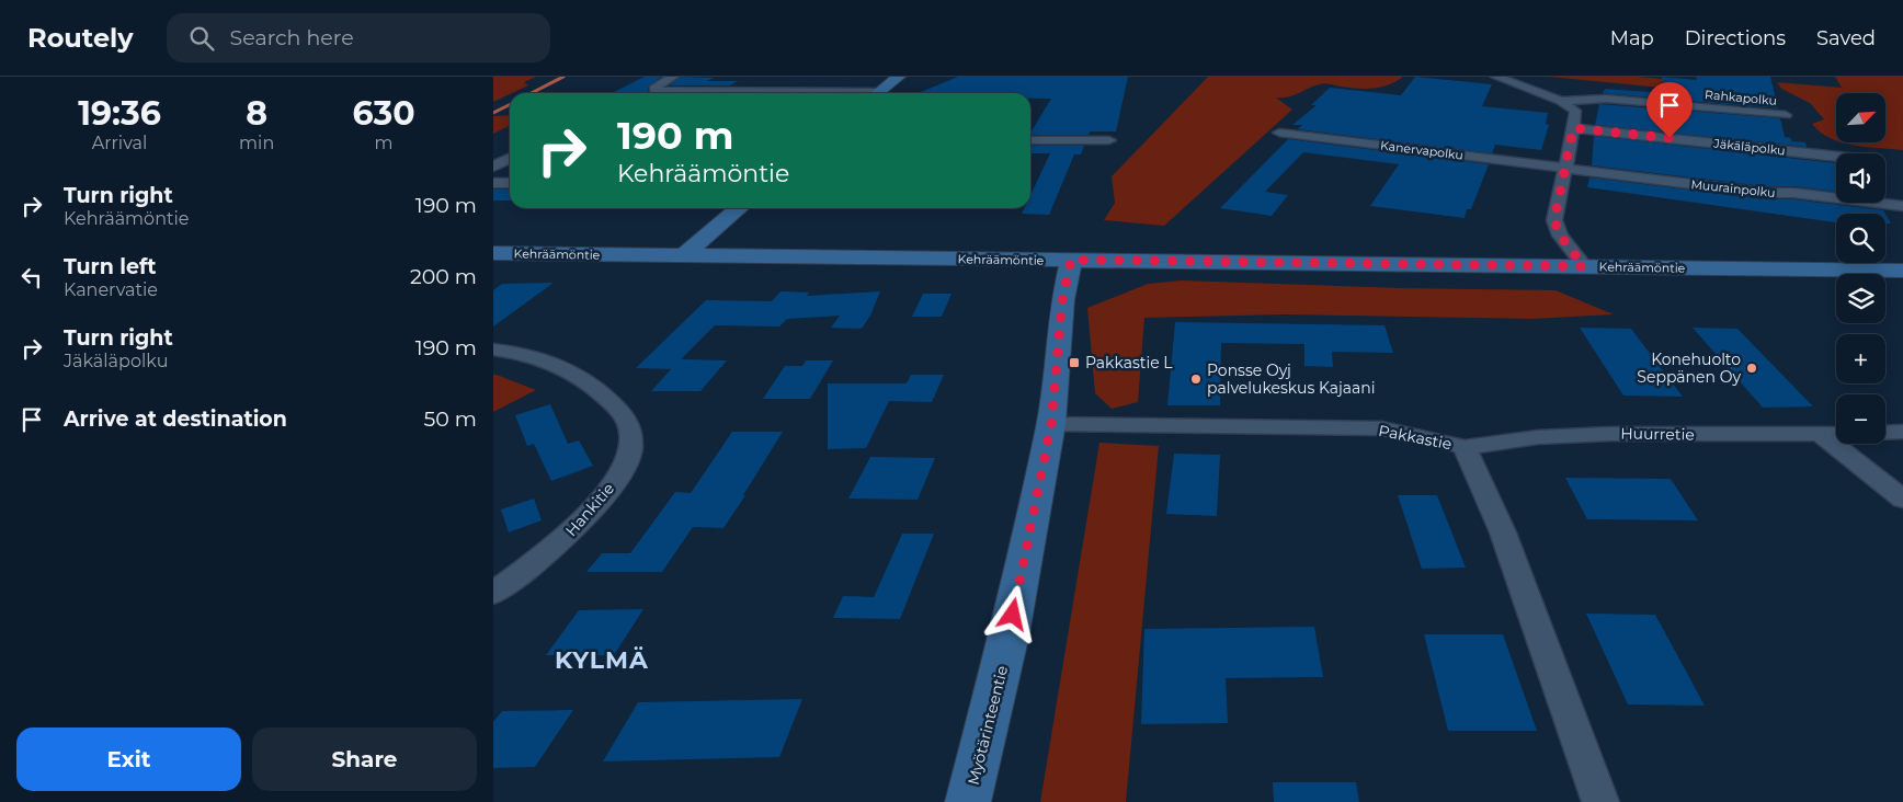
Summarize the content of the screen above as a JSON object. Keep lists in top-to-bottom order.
{
  "streets": {
    "street": [
      "Rahkapolku",
      "Jäkäläpolku",
      "Kanervapolku",
      "Muurainpolku",
      "Kehräämöntie",
      "Huurretie",
      "Pakkastie",
      "Hankitie",
      "Myötärinteentie"
    ]
  },
  "crossings": [
    ["Kanervapolku", "Muurainpolku"],
    ["Kehräämöntie", "Myötärinteentie"],
    ["Huurretie", "Pakkastie"],
    ["Pakkastie", "Myötärinteentie"]
  ],
  "districts": ["KYLMÄ"],
  "places": {
    "transit": ["Pakkastie L"],
    "other": ["Konehuolto Seppänen Oy", "Ponsse Oyj palvelukeskus Kajaani"]
  },
  "north": "top right",
  "page": {
    "header": "Routely",
    "search": "Search here",
    "nav": ["Map", "Directions", "Saved"],
    "eta": [
      "19:36",
      "Arrival",
      "8",
      "min",
      "630",
      "m"
    ],
    "map_buttons": ["+", "−"],
    "turn": ["190 m", "Kehräämöntie"],
    "list": [
      {
        "name": "Turn right",
        "note": "Kehräämöntie",
        "value": "190 m"
      },
      {
        "name": "Turn left",
        "note": "Kanervatie",
        "value": "200 m"
      },
      {
        "name": "Turn right",
        "note": "Jäkäläpolku",
        "value": "190 m"
      },
      {
        "name": "Arrive at destination",
        "value": "50 m"
      }
    ],
    "buttons": ["Exit", "Share"]
  }
}
